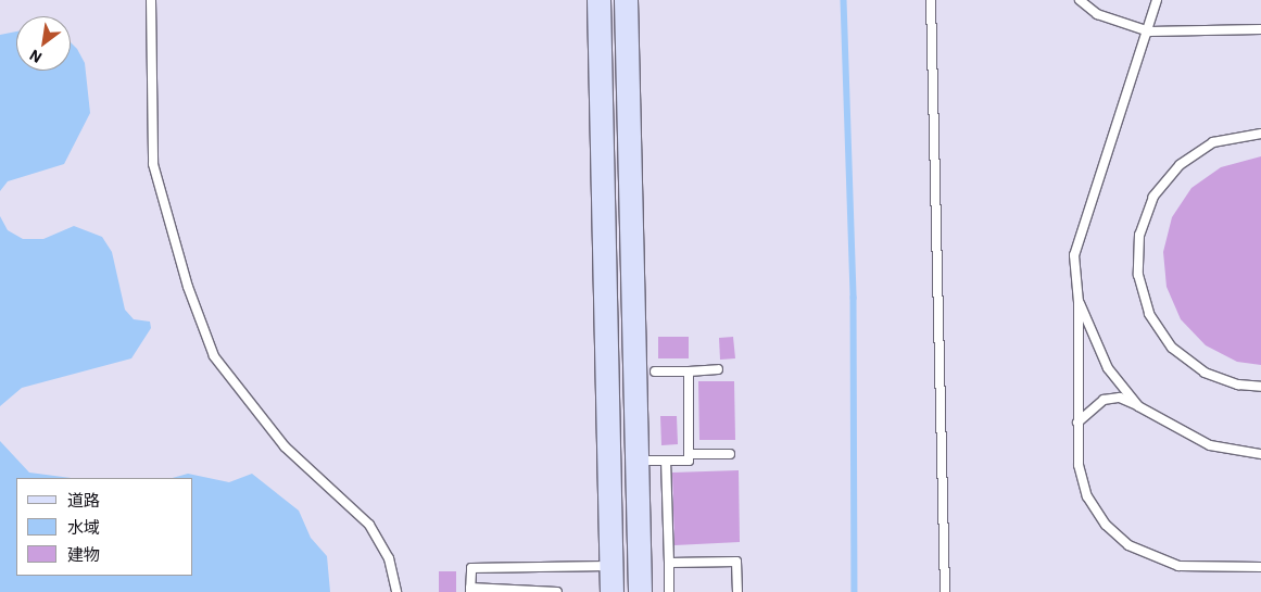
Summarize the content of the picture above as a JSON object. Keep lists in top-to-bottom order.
{
  "legend": ["道路", "水域", "建物"],
  "north": "bottom left"
}
